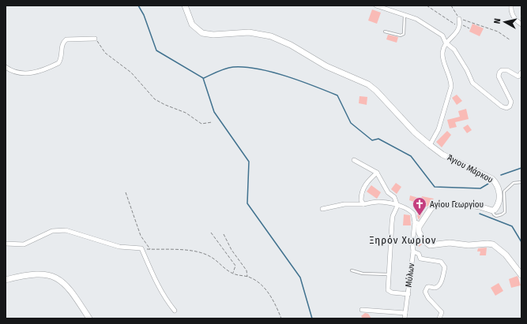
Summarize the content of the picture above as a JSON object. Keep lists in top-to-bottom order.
{
  "streets": {
    "street": ["Άγιου Μάρκου", "Μύλων"]
  },
  "districts": ["Ξηρόν Χωρίον"],
  "places": {
    "church": ["Αγίου Γεωργίου"]
  },
  "north": "left"
}
